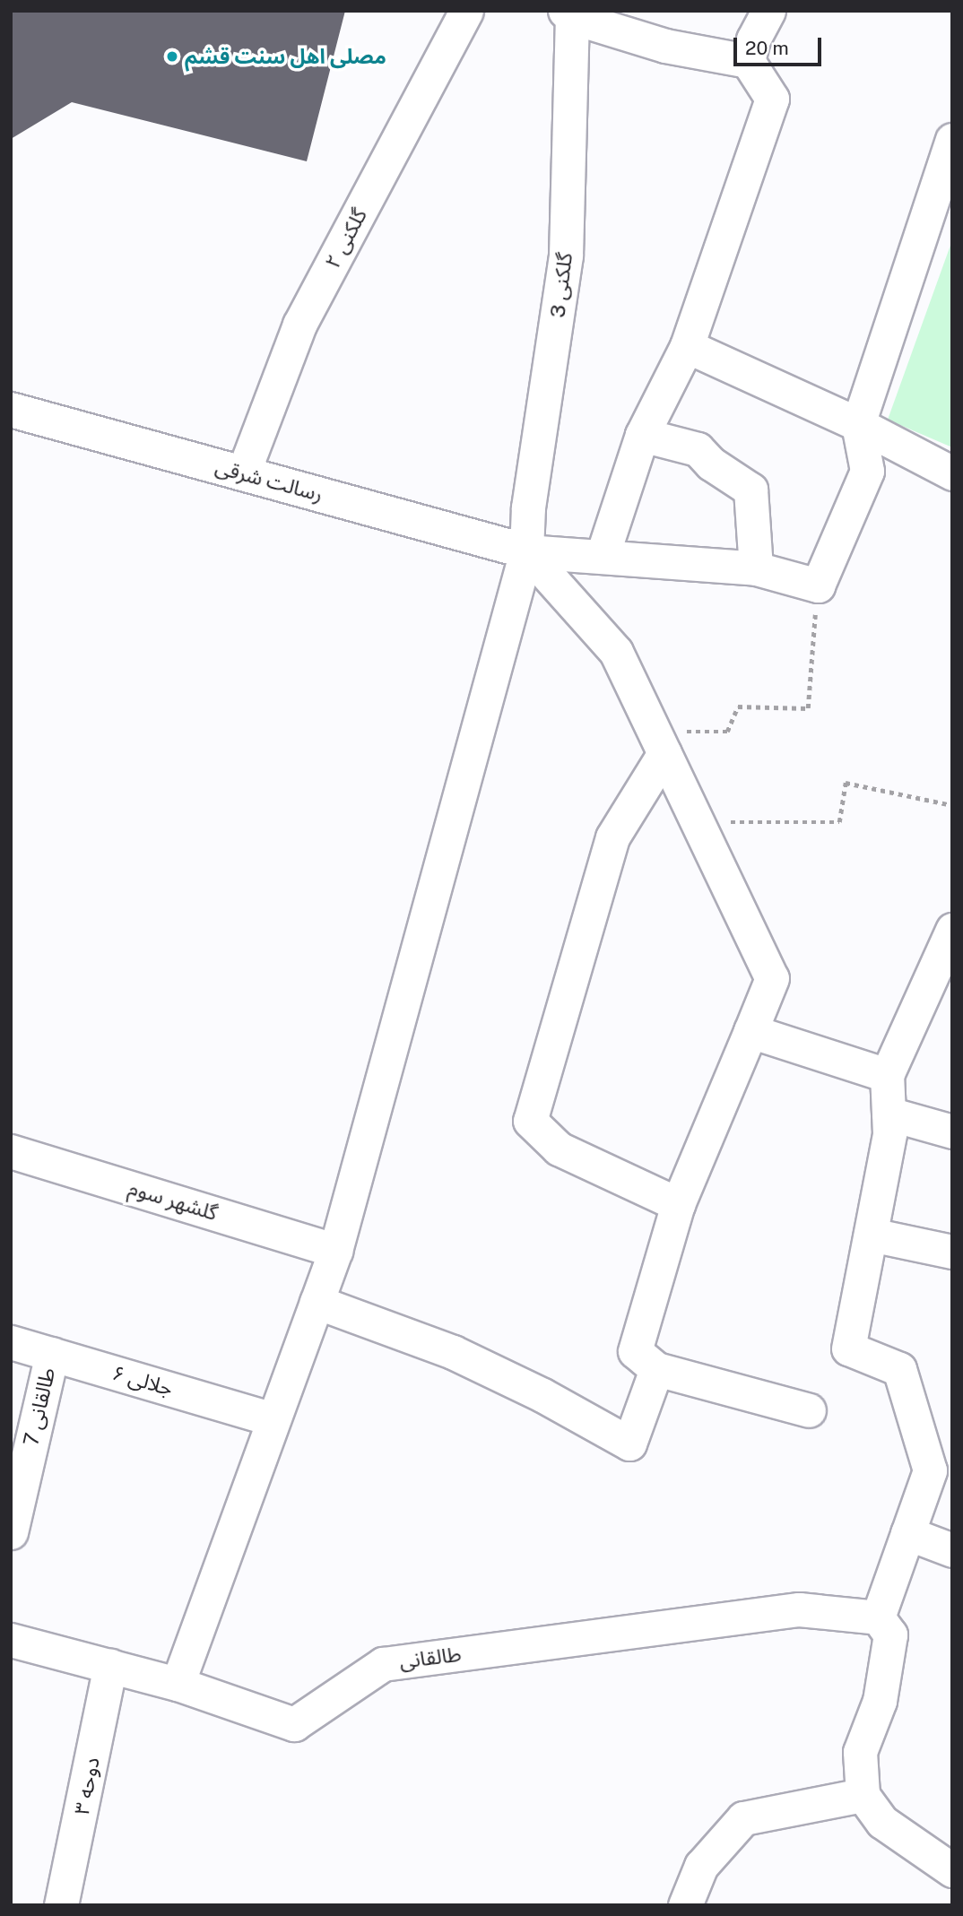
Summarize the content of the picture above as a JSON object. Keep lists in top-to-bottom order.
{
  "streets": {
    "main road": ["رسالت شرقی"],
    "street": [
      "گلکنی ۲",
      "گلکنی 3",
      "گلشهر سوم",
      "جلالی ۶",
      "طالقانی 7",
      "طالقانی",
      "دوحه ۳"
    ]
  },
  "crossings": [
    ["گلکنی ۲", "رسالت شرقی"],
    ["گلکنی 3", "رسالت شرقی"],
    ["گلکنی 3", "گلشهر سوم"],
    ["گلکنی 3", "جلالی ۶"],
    ["گلکنی 3", "طالقانی"],
    ["جلالی ۶", "طالقانی 7"],
    ["طالقانی", "دوحه ۳"]
  ],
  "places": ["مصلی اهل سنت قشم"],
  "scale_bar": "20 m"
}
